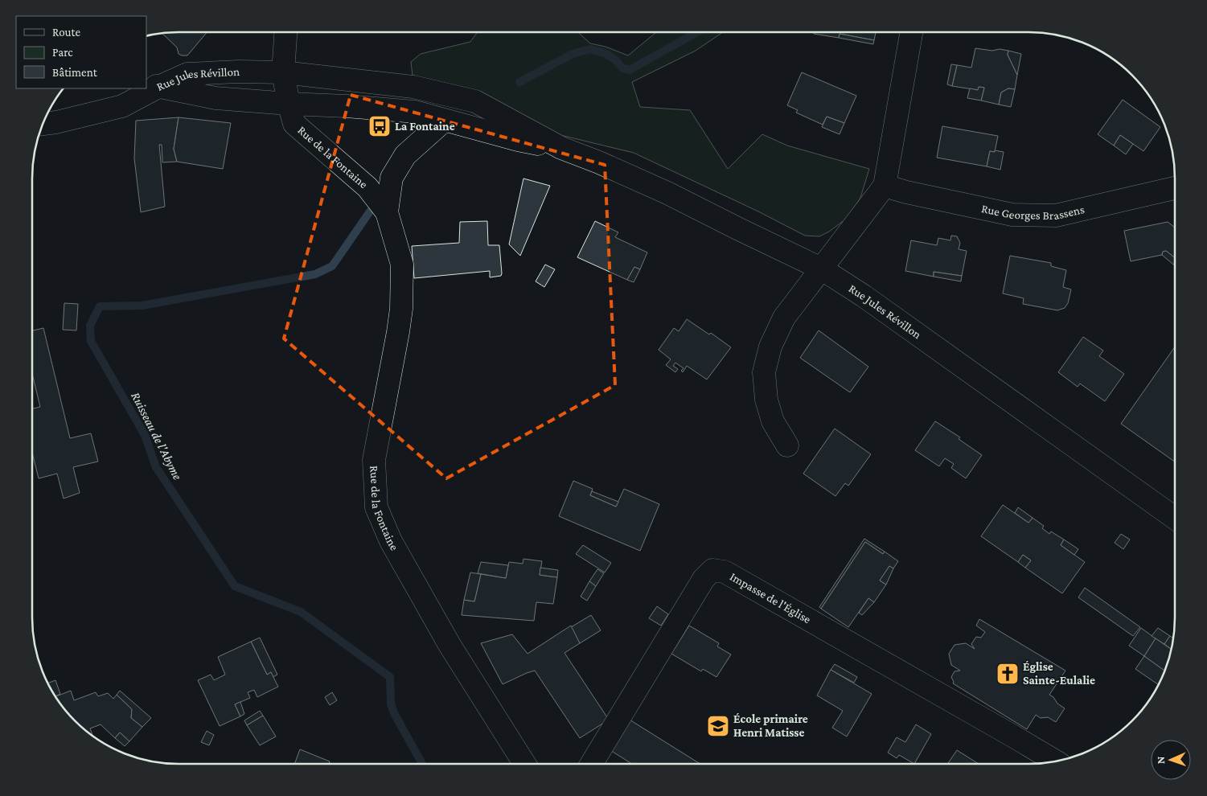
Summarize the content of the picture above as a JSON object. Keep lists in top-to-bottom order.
{
  "streets": {
    "street": [
      "Rue Jules Révillon",
      "Rue de la Fontaine",
      "Rue Georges Brassens",
      "Impasse de l'Église"
    ]
  },
  "crossings": [
    ["Rue Jules Révillon", "Rue de la Fontaine"]
  ],
  "water": ["Ruisseau de l'Abyme"],
  "places": {
    "bus stop": ["La Fontaine"],
    "church": ["Église Sainte-Eulalie"],
    "school or university": ["École primaire Henri Matisse"]
  },
  "legend": ["Route", "Parc", "Bâtiment"],
  "north": "left"
}
